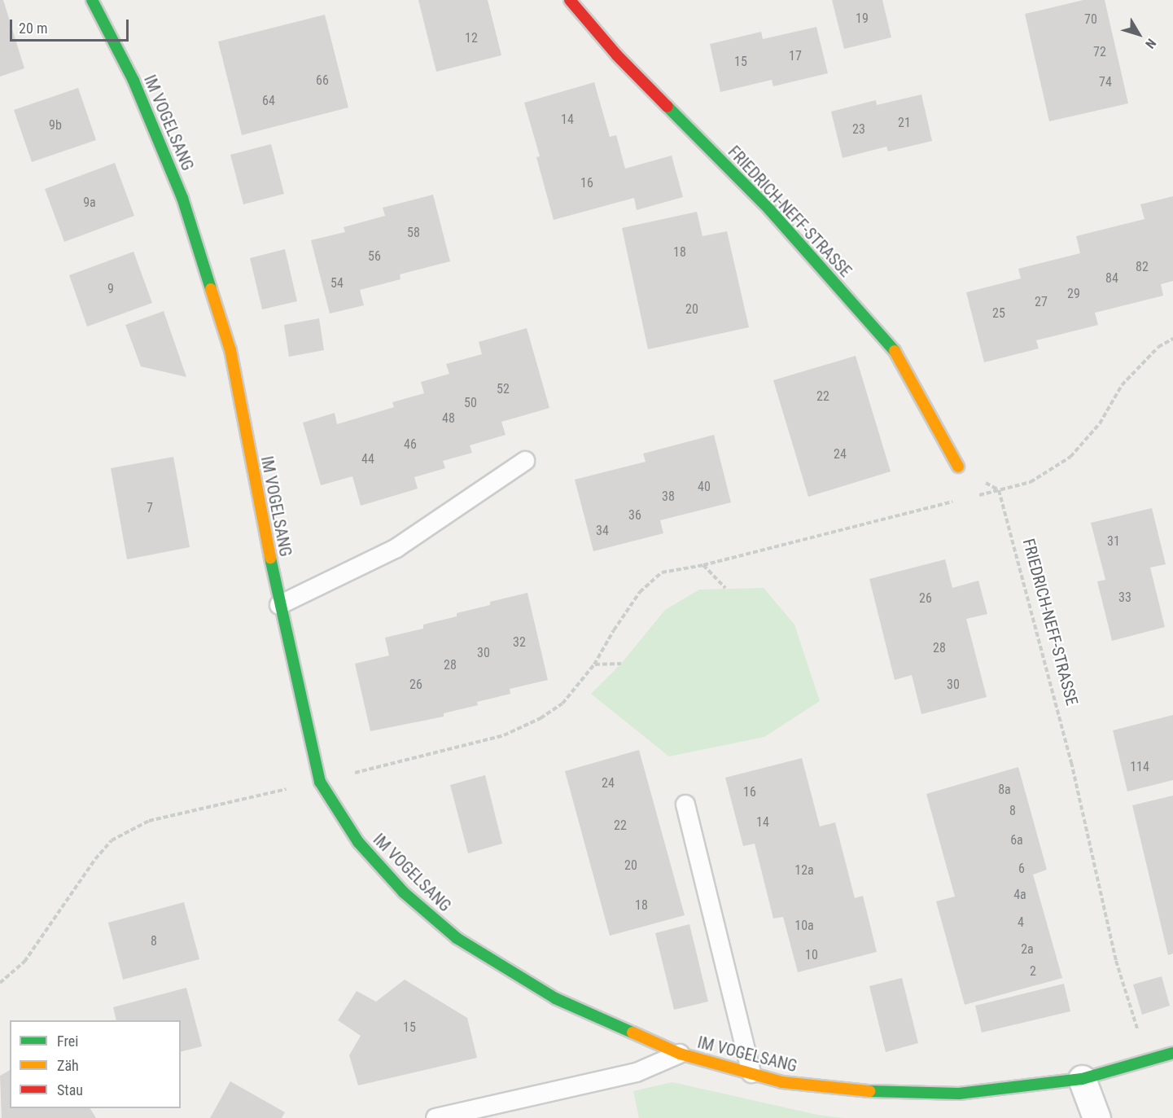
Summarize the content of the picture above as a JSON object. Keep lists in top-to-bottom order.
{
  "streets": {
    "street": ["IM VOGELSANG", "FRIEDRICH-NEFF-STRASSE"]
  },
  "crossings": [
    ["IM VOGELSANG", "FRIEDRICH-NEFF-STRASSE"]
  ],
  "house_numbers": [
    "19",
    "70",
    "12",
    "72",
    "17",
    "15",
    "66",
    "74",
    "64",
    "14",
    "21",
    "9b",
    "23",
    "16",
    "9a",
    "58",
    "18",
    "56",
    "82",
    "84",
    "54",
    "9",
    "29",
    "27",
    "20",
    "25",
    "52",
    "22",
    "50",
    "48",
    "46",
    "24",
    "44",
    "40",
    "38",
    "7",
    "36",
    "34",
    "31",
    "33",
    "26",
    "32",
    "28",
    "30",
    "28",
    "26",
    "30",
    "114",
    "24",
    "8a",
    "16",
    "8",
    "14",
    "22",
    "6a",
    "20",
    "6",
    "12a",
    "4a",
    "18",
    "4",
    "10a",
    "8",
    "2a",
    "10",
    "2",
    "15"
  ],
  "legend": ["Frei", "Zäh", "Stau"],
  "scale_bar": "20 m",
  "north": "bottom right"
}
